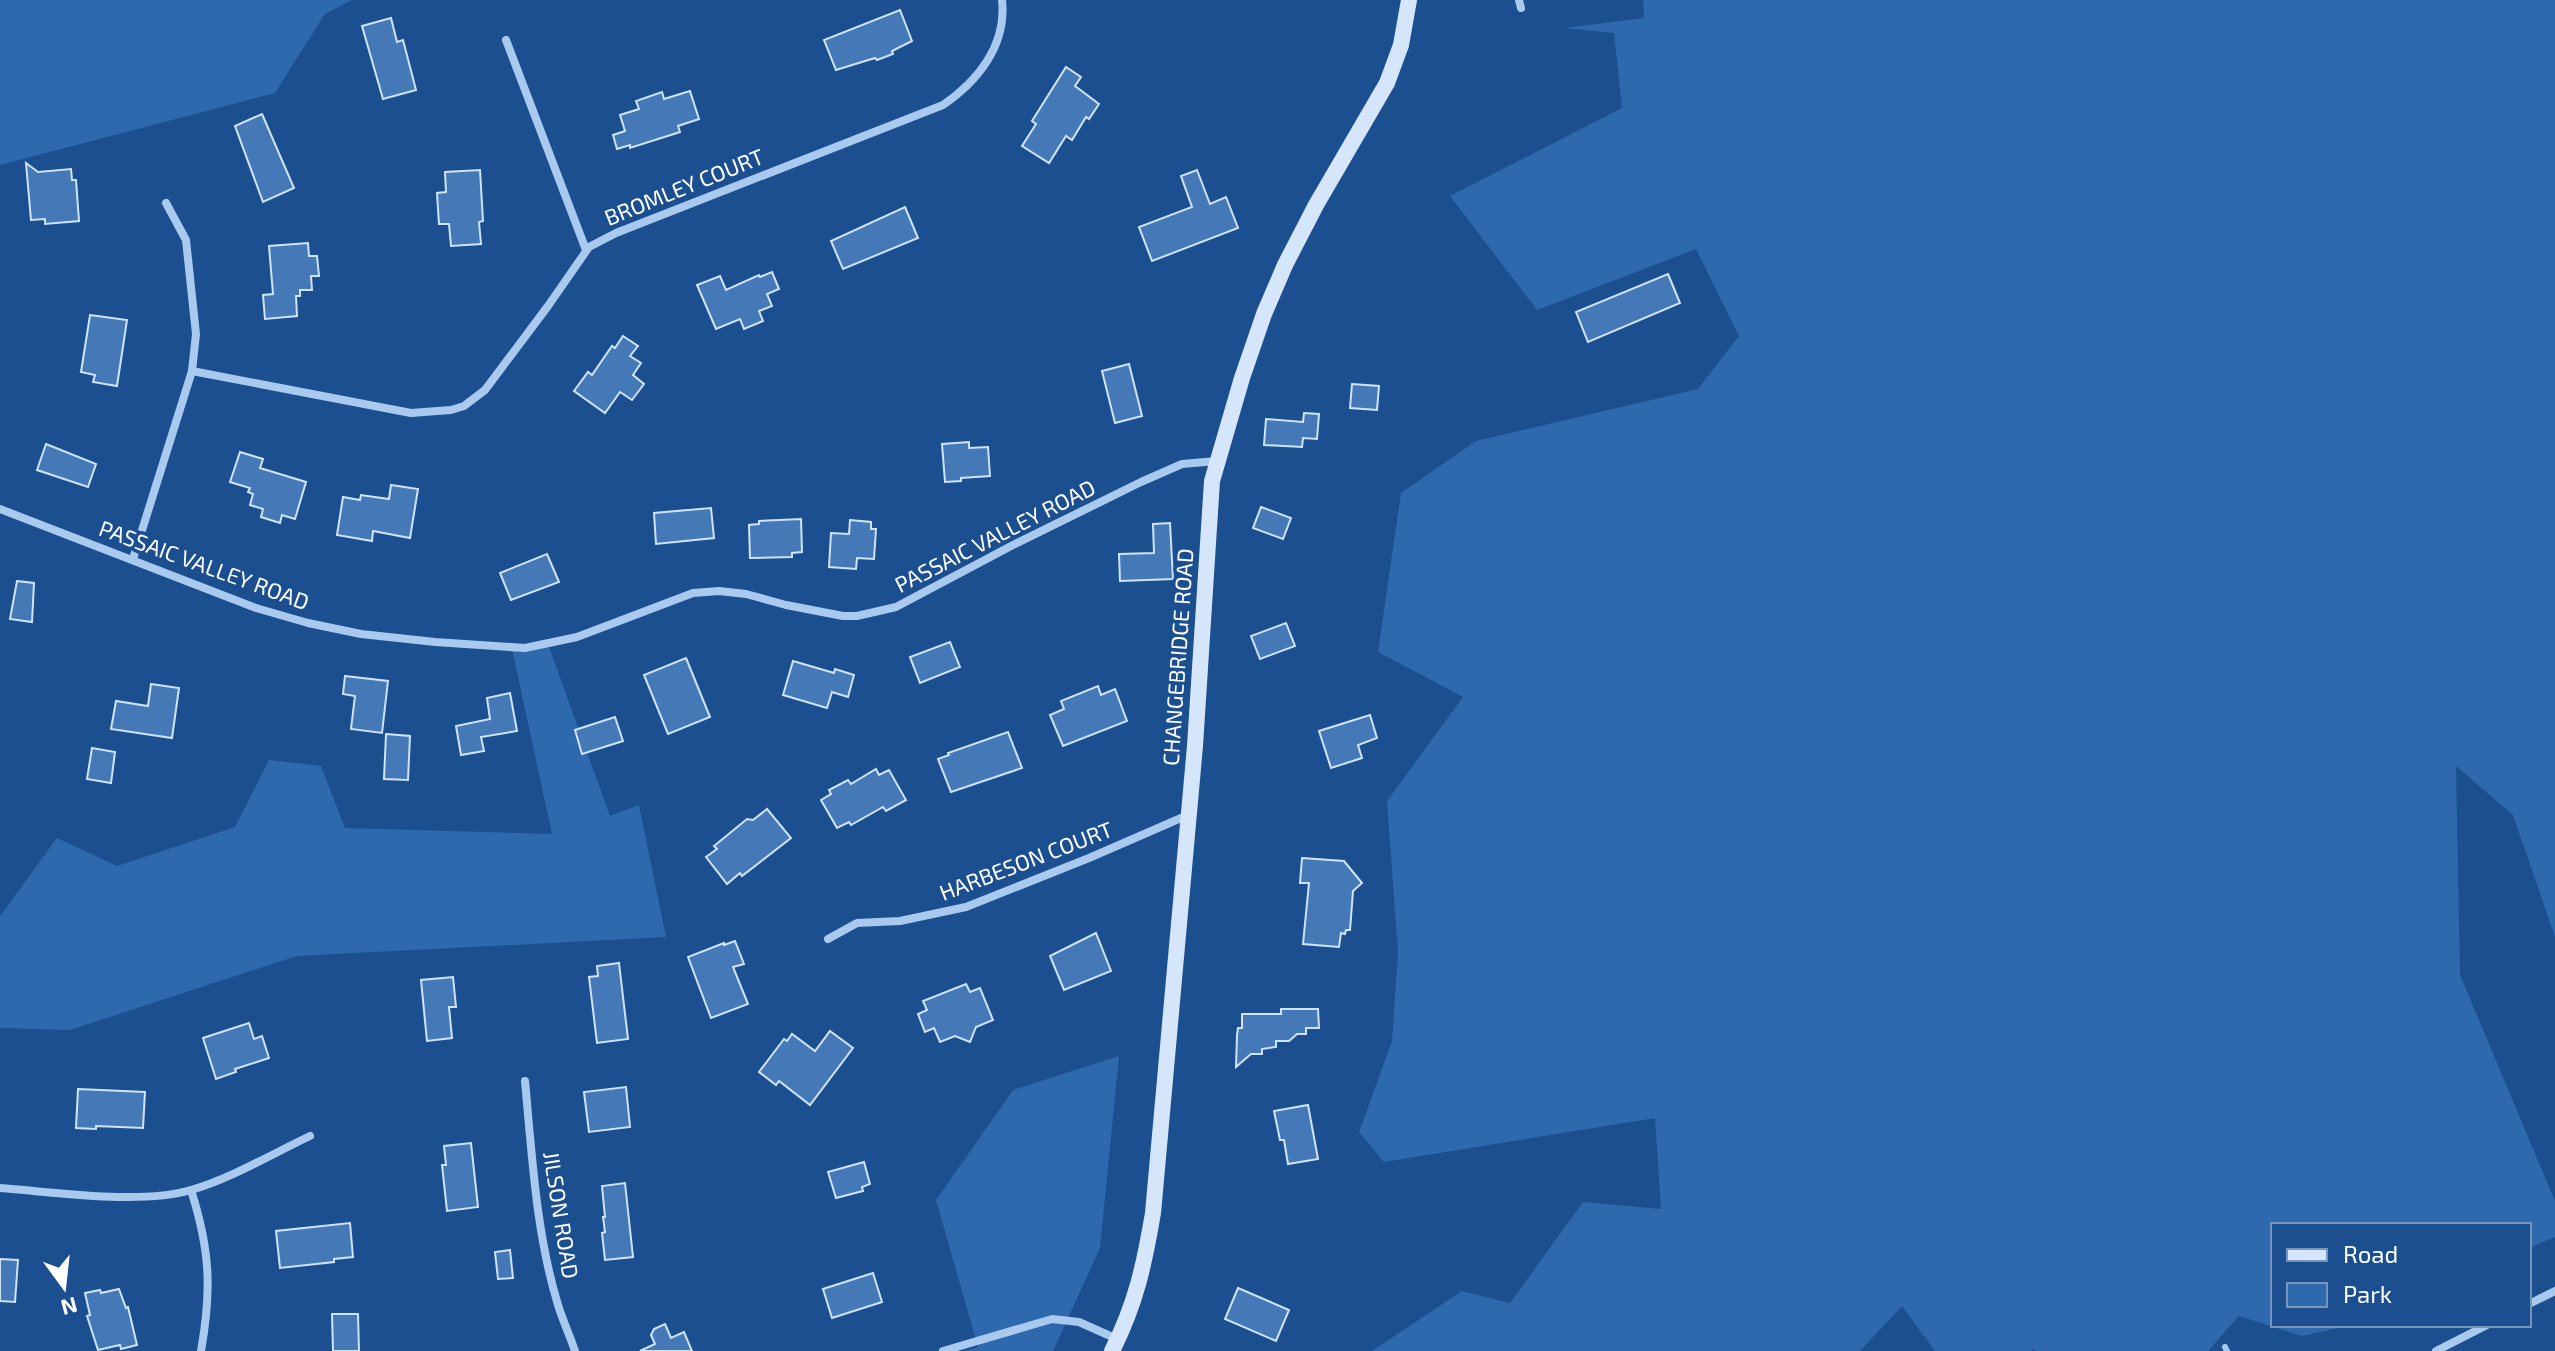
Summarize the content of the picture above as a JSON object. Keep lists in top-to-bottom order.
{
  "streets": {
    "main road": ["CHANGEBRIDGE ROAD"],
    "street": [
      "BROMLEY COURT",
      "PASSAIC VALLEY ROAD",
      "HARBESON COURT",
      "JILSON ROAD"
    ]
  },
  "crossings": [
    ["PASSAIC VALLEY ROAD", "CHANGEBRIDGE ROAD"],
    ["CHANGEBRIDGE ROAD", "HARBESON COURT"]
  ],
  "legend": ["Road", "Park"],
  "north": "bottom"
}
